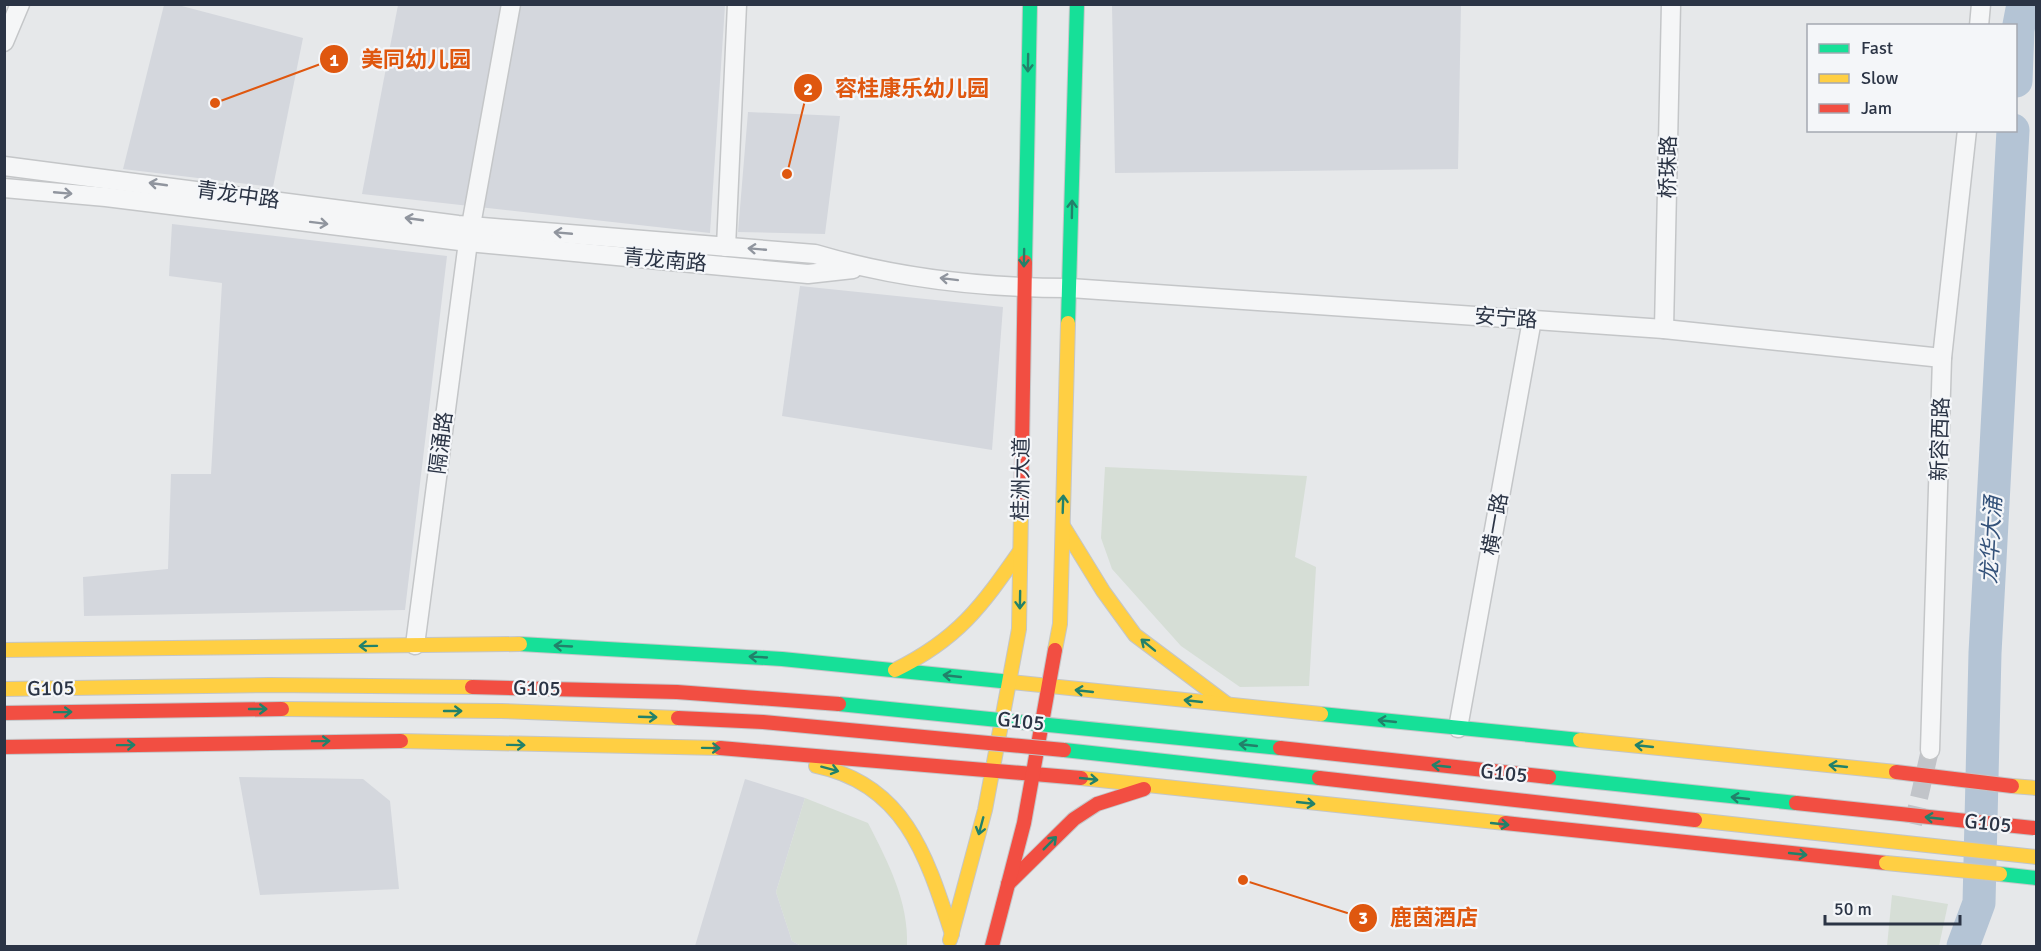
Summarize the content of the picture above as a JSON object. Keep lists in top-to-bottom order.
{
  "streets": {
    "main road": ["桂洲大道", "G105"],
    "street": [
      "桥珠路",
      "青龙中路",
      "青龙南路",
      "安宁路",
      "新容西路",
      "隔涌路",
      "横一路"
    ]
  },
  "crossings": [
    ["桥珠路", "安宁路"],
    ["青龙中路", "青龙南路"],
    ["青龙中路", "隔涌路"],
    ["青龙南路", "安宁路"],
    ["青龙南路", "隔涌路"],
    ["青龙南路", "桂洲大道"],
    ["安宁路", "新容西路"],
    ["安宁路", "桂洲大道"],
    ["安宁路", "横一路"]
  ],
  "water": ["龙华大涌"],
  "places": ["美同幼儿园", "容桂康乐幼儿园", "鹿茵酒店"],
  "legend": ["Fast", "Slow", "Jam"],
  "scale_bar": "50 m"
}
